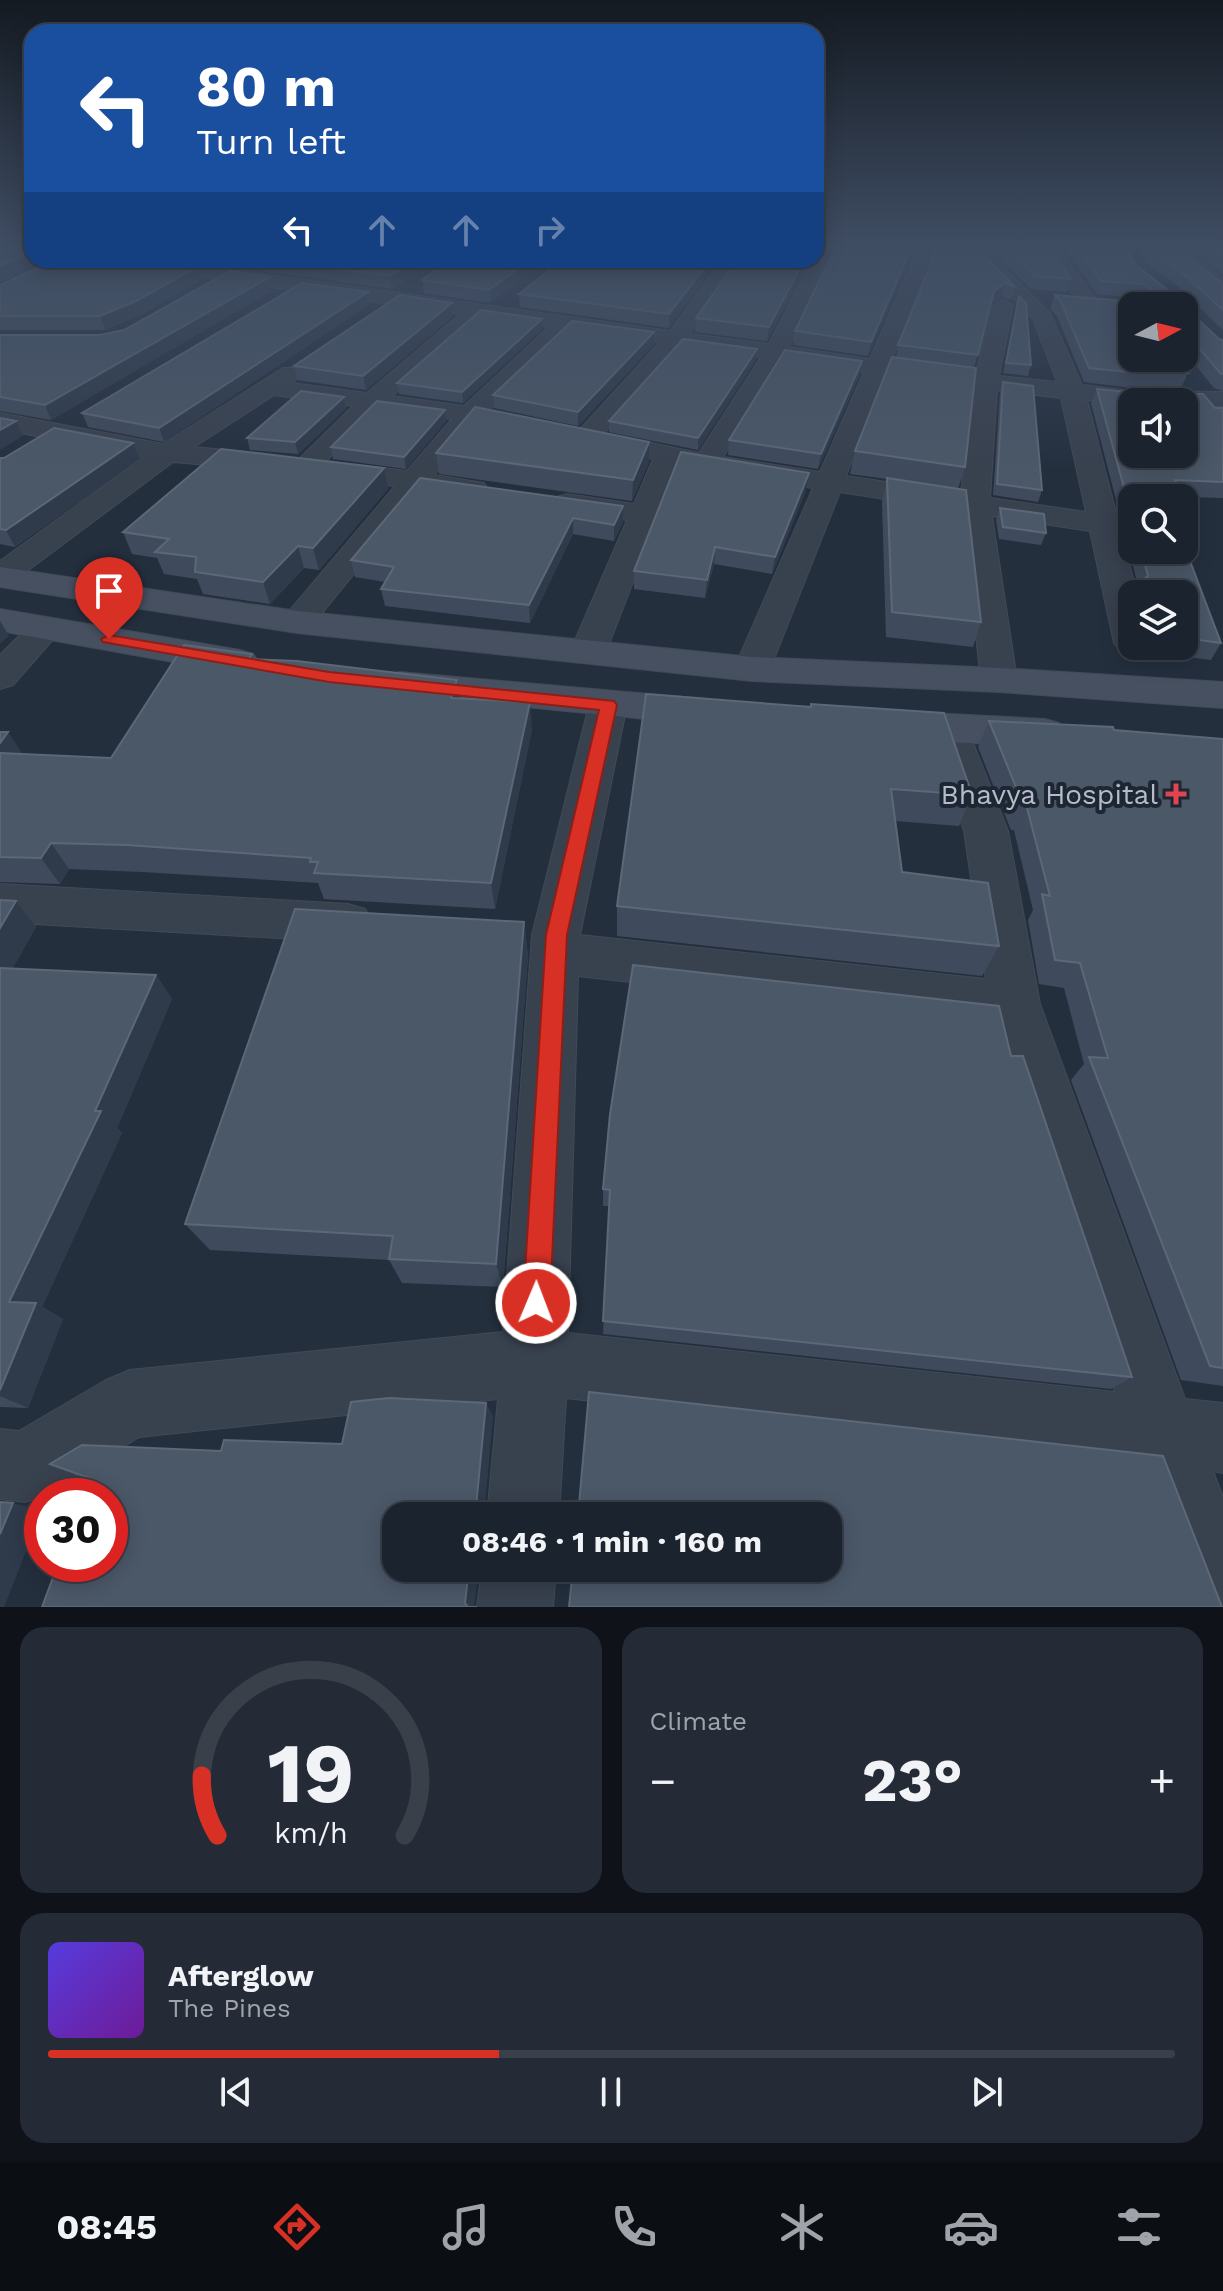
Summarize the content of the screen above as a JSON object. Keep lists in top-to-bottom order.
{
  "places": {
    "health": ["Bhavya Hospital"]
  },
  "north": "right",
  "page": {
    "turn": ["80 m", "Turn left"],
    "limit": "30",
    "trip": "08:46 · 1 min · 160 m",
    "tile": "Climate",
    "heat": ["−", "23°", "+"],
    "song": ["Afterglow", "The Pines"],
    "tabs": "08:45",
    "gauge": ["19", "km/h"]
  }
}
